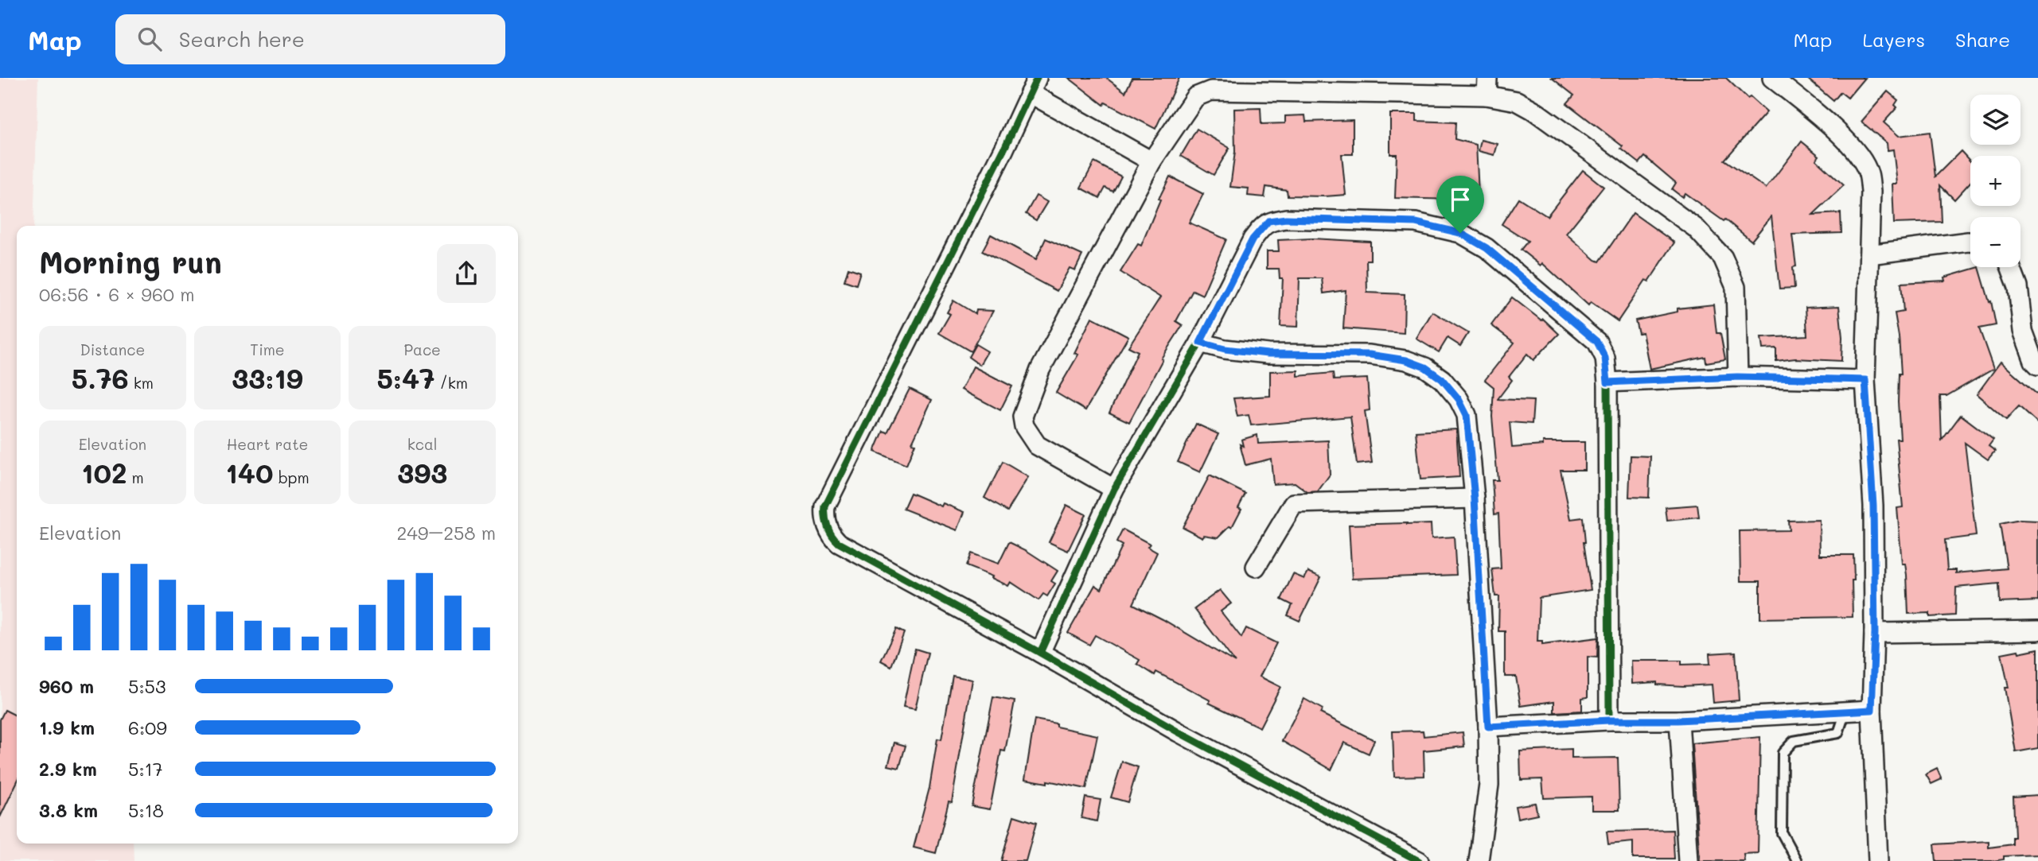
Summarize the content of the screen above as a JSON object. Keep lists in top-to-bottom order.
{
  "page": {
    "header": "Map",
    "search": "Search here",
    "nav": ["Map", "Layers", "Share"],
    "map_buttons": ["+", "−"],
    "heading": ["Morning run", "06:56 · 6 × 960 m"],
    "stats": [
      ["Distance", "5.76 km"],
      ["Time", "33:19"],
      ["Pace", "5:47 /km"],
      ["Elevation", "102 m"],
      ["Heart rate", "140 bpm"],
      ["kcal", "393"]
    ],
    "chart": ["Elevation", "249–258 m"],
    "list": [
      {
        "name": "960 m",
        "note": "5:53"
      },
      {
        "name": "1.9 km",
        "note": "6:09"
      },
      {
        "name": "2.9 km",
        "note": "5:17"
      },
      {
        "name": "3.8 km",
        "note": "5:18"
      }
    ]
  }
}
